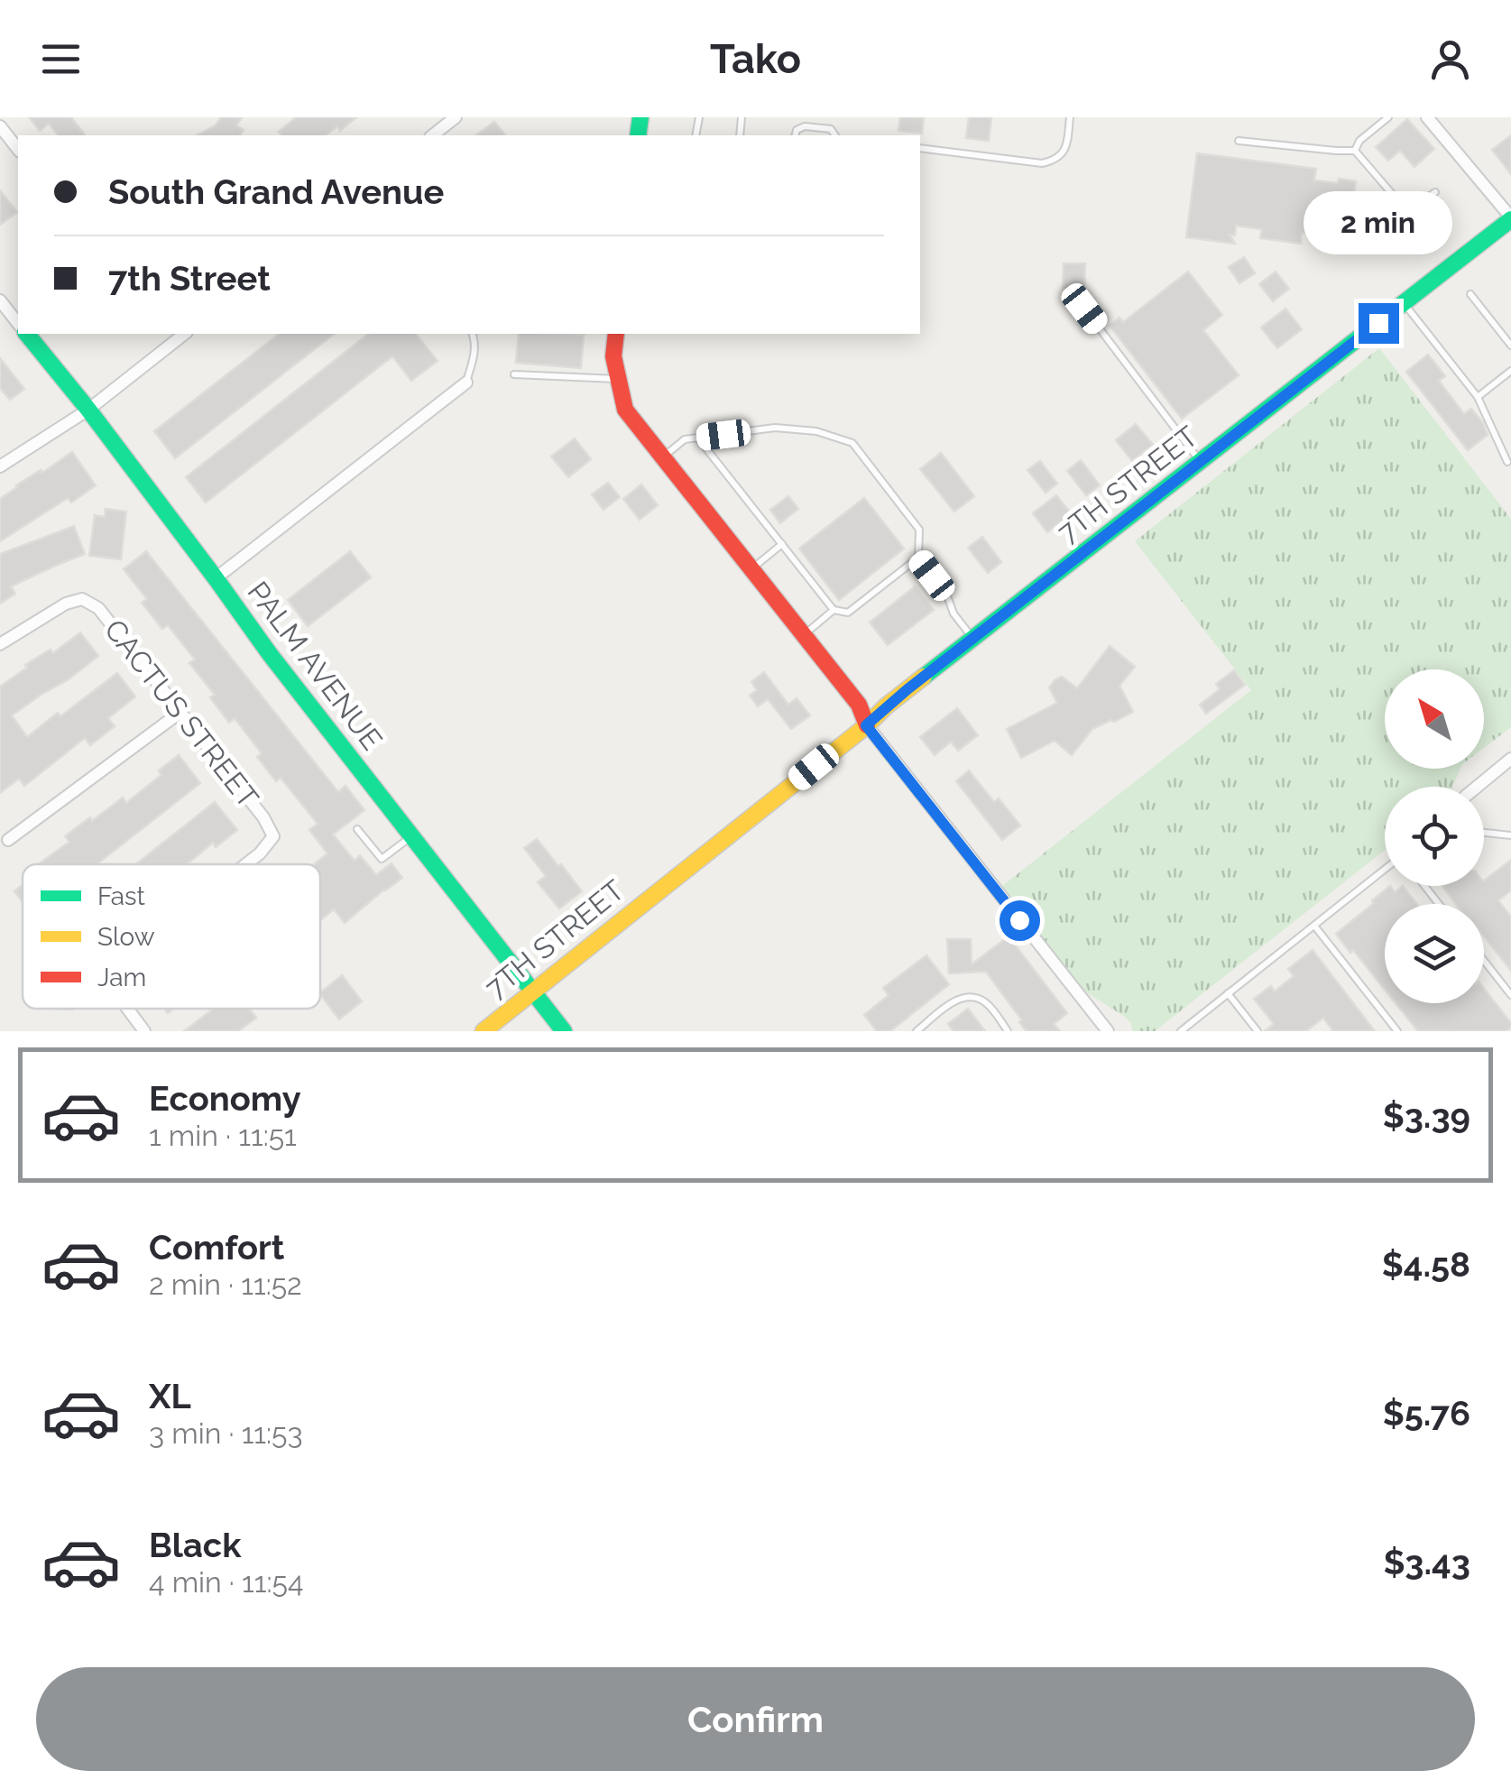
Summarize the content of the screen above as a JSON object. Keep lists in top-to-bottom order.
{
  "streets": {
    "street": ["7TH STREET", "PALM AVENUE", "CACTUS STREET"]
  },
  "crossings": [
    ["7TH STREET", "PALM AVENUE"]
  ],
  "legend": ["Fast", "Slow", "Jam"],
  "north": "top left",
  "page": {
    "header": "Tako",
    "banner": ["South Grand Avenue", "7th Street"],
    "bubble": "2 min",
    "list": [
      {
        "name": "Economy",
        "note": "1 min · 11:51",
        "value": "$3.39"
      },
      {
        "name": "Comfort",
        "note": "2 min · 11:52",
        "value": "$4.58"
      },
      {
        "name": "XL",
        "note": "3 min · 11:53",
        "value": "$5.76"
      },
      {
        "name": "Black",
        "note": "4 min · 11:54",
        "value": "$3.43"
      }
    ],
    "buttons": "Confirm"
  }
}
